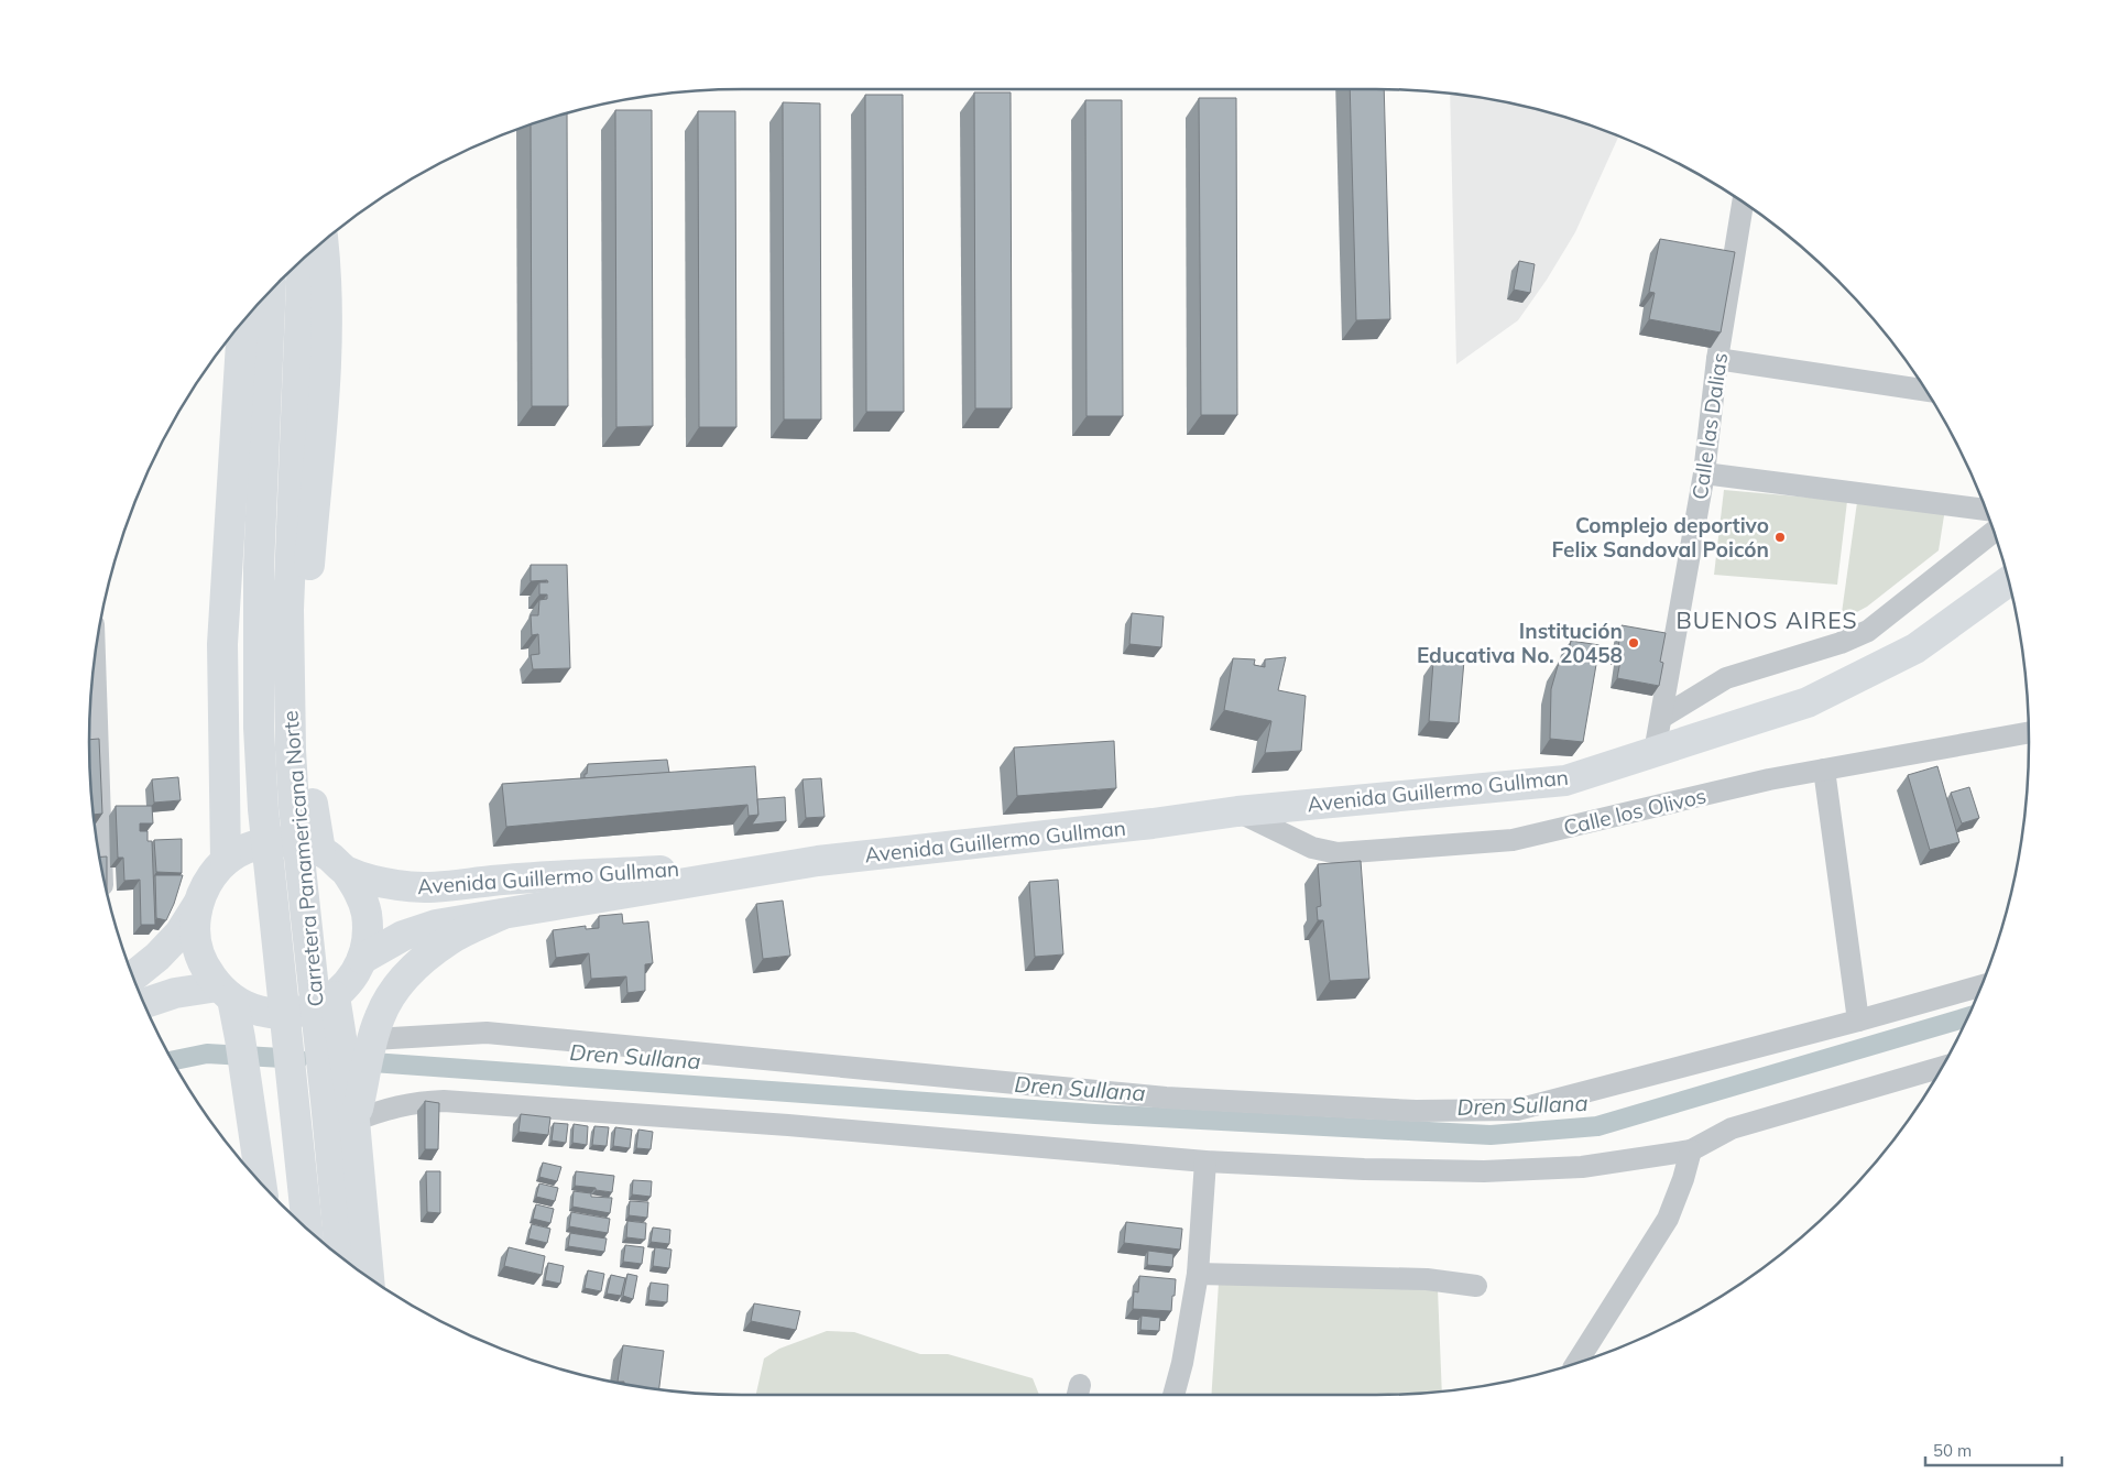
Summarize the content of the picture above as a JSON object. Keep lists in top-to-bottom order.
{
  "streets": {
    "main road": ["Avenida Guillermo Gullman", "Carretera Panamericana Norte"],
    "street": ["Calle las Dalias", "Calle los Olivos"]
  },
  "crossings": [
    ["Calle las Dalias", "Avenida Guillermo Gullman"],
    ["Avenida Guillermo Gullman", "Calle los Olivos"]
  ],
  "districts": ["BUENOS AIRES"],
  "water": ["Dren Sullana"],
  "places": ["Complejo deportivo Felix Sandoval Poicón", "Institución Educativa No. 20458"],
  "scale_bar": "50 m"
}
